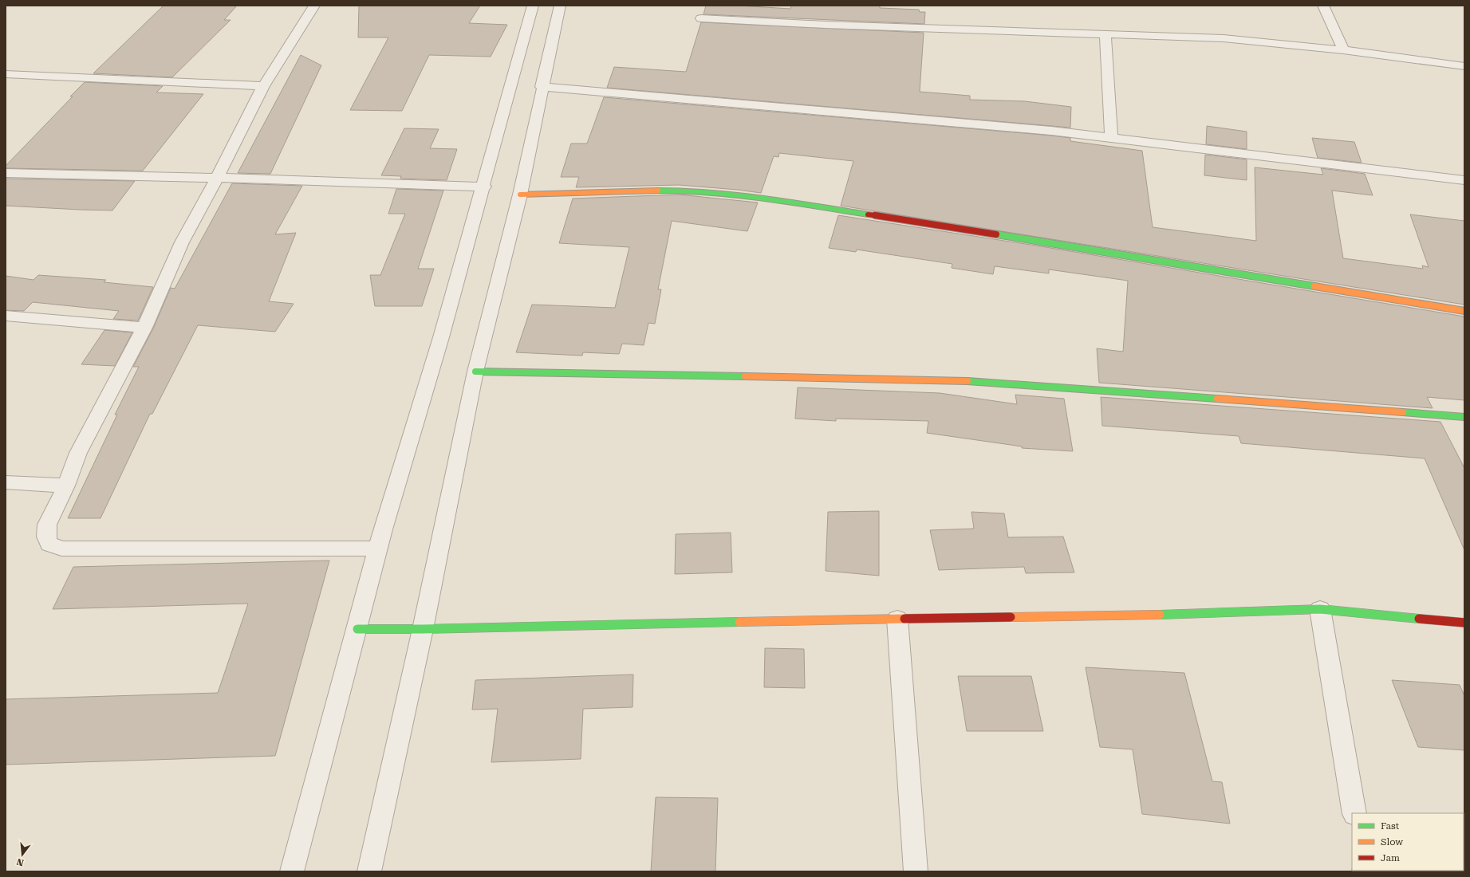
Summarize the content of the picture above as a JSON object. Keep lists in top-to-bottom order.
{
  "legend": ["Fast", "Slow", "Jam"],
  "north": "bottom"
}
